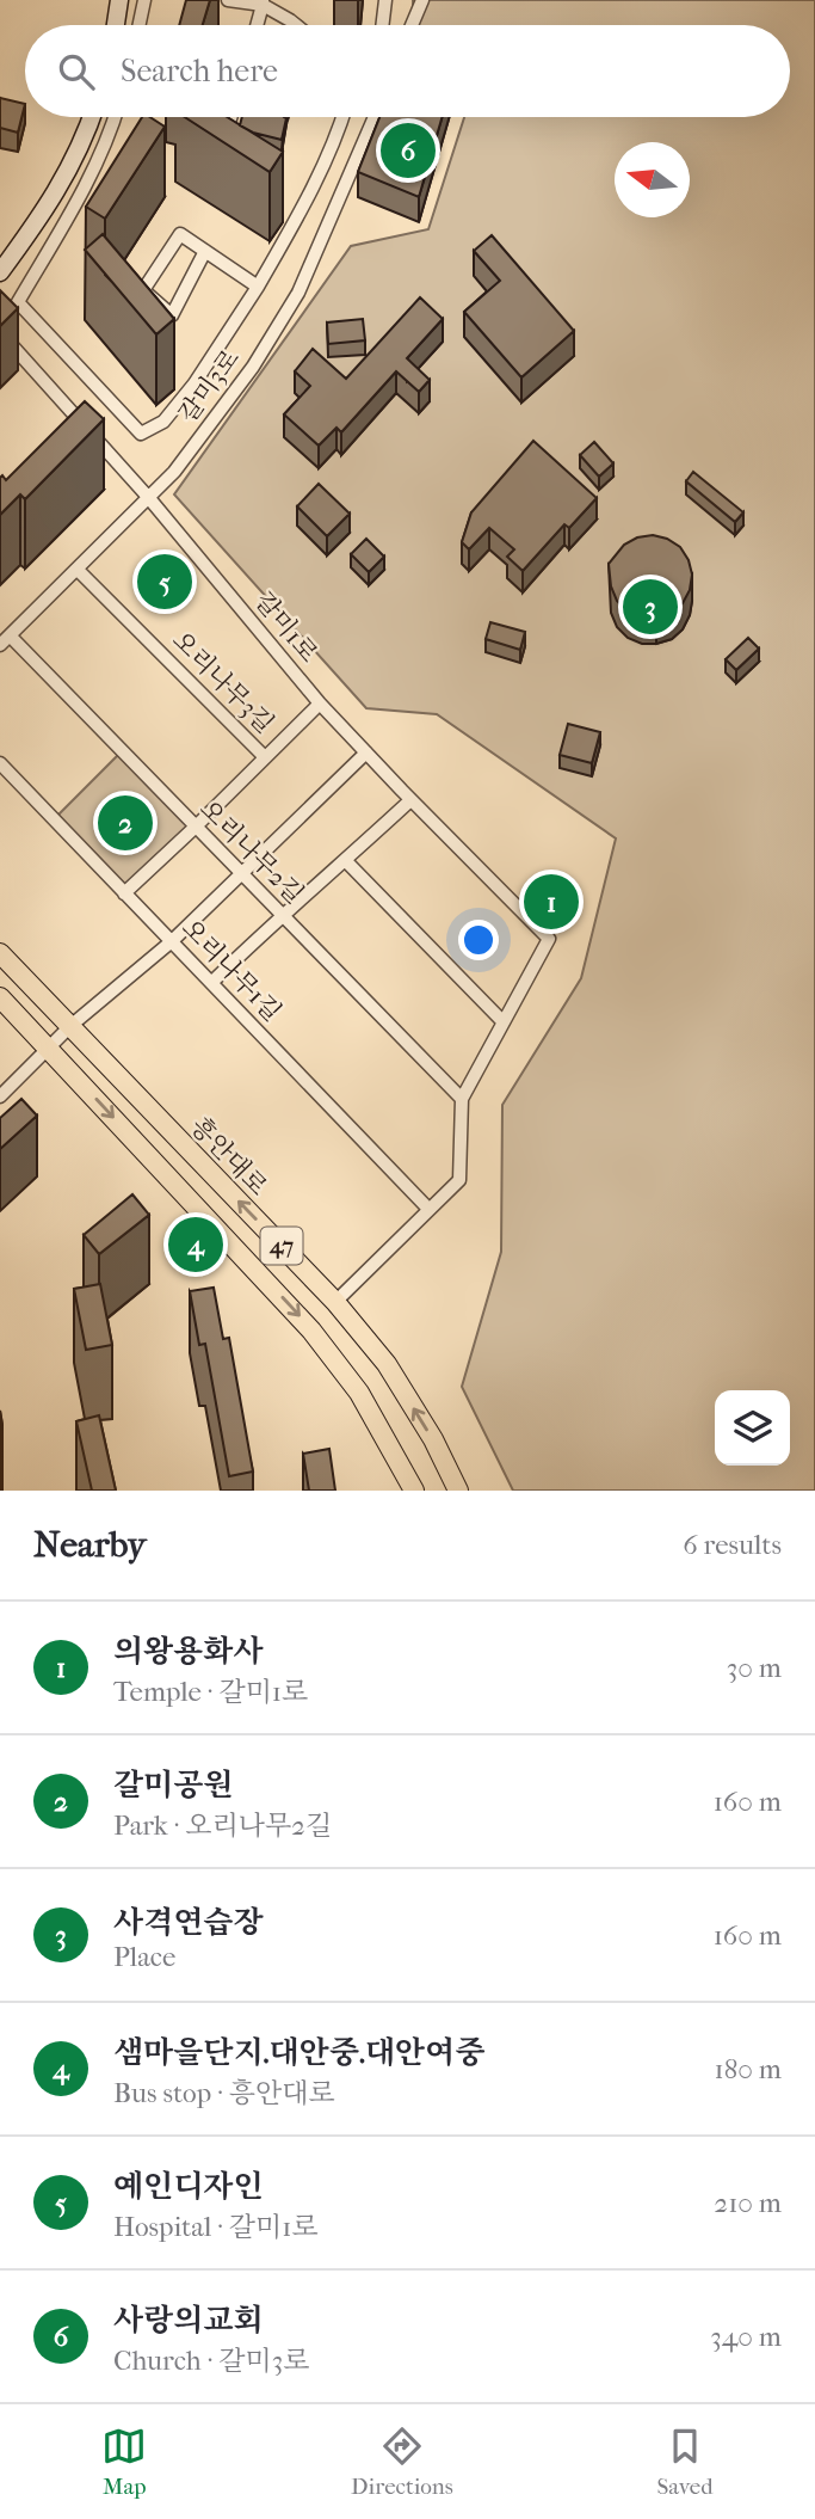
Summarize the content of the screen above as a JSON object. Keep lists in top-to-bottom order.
{
  "streets": {
    "main road": ["흥안대로", "47"],
    "street": [
      "갈미3로",
      "갈미1로",
      "오리나무3길",
      "오리나무2길",
      "오리나무1길"
    ]
  },
  "crossings": [
    ["갈미3로", "갈미1로"],
    ["갈미3로", "오리나무3길"],
    ["갈미3로", "오리나무2길"]
  ],
  "north": "left",
  "page": {
    "search": "Search here",
    "pins": [
      "6",
      "5",
      "3",
      "2",
      "1",
      "4"
    ],
    "heading": ["Nearby", "6 results"],
    "list": [
      {
        "mark": "1",
        "name": "의왕용화사",
        "note": "Temple · 갈미1로",
        "value": "30 m"
      },
      {
        "mark": "2",
        "name": "갈미공원",
        "note": "Park · 오리나무2길",
        "value": "160 m"
      },
      {
        "mark": "3",
        "name": "사격연습장",
        "note": "Place",
        "value": "160 m"
      },
      {
        "mark": "4",
        "name": "샘마을단지.대안중.대안여중",
        "note": "Bus stop · 흥안대로",
        "value": "180 m"
      },
      {
        "mark": "5",
        "name": "예인디자인",
        "note": "Hospital · 갈미1로",
        "value": "210 m"
      },
      {
        "mark": "6",
        "name": "사랑의교회",
        "note": "Church · 갈미3로",
        "value": "340 m"
      }
    ],
    "nav": ["Map", "Directions", "Saved"]
  }
}
